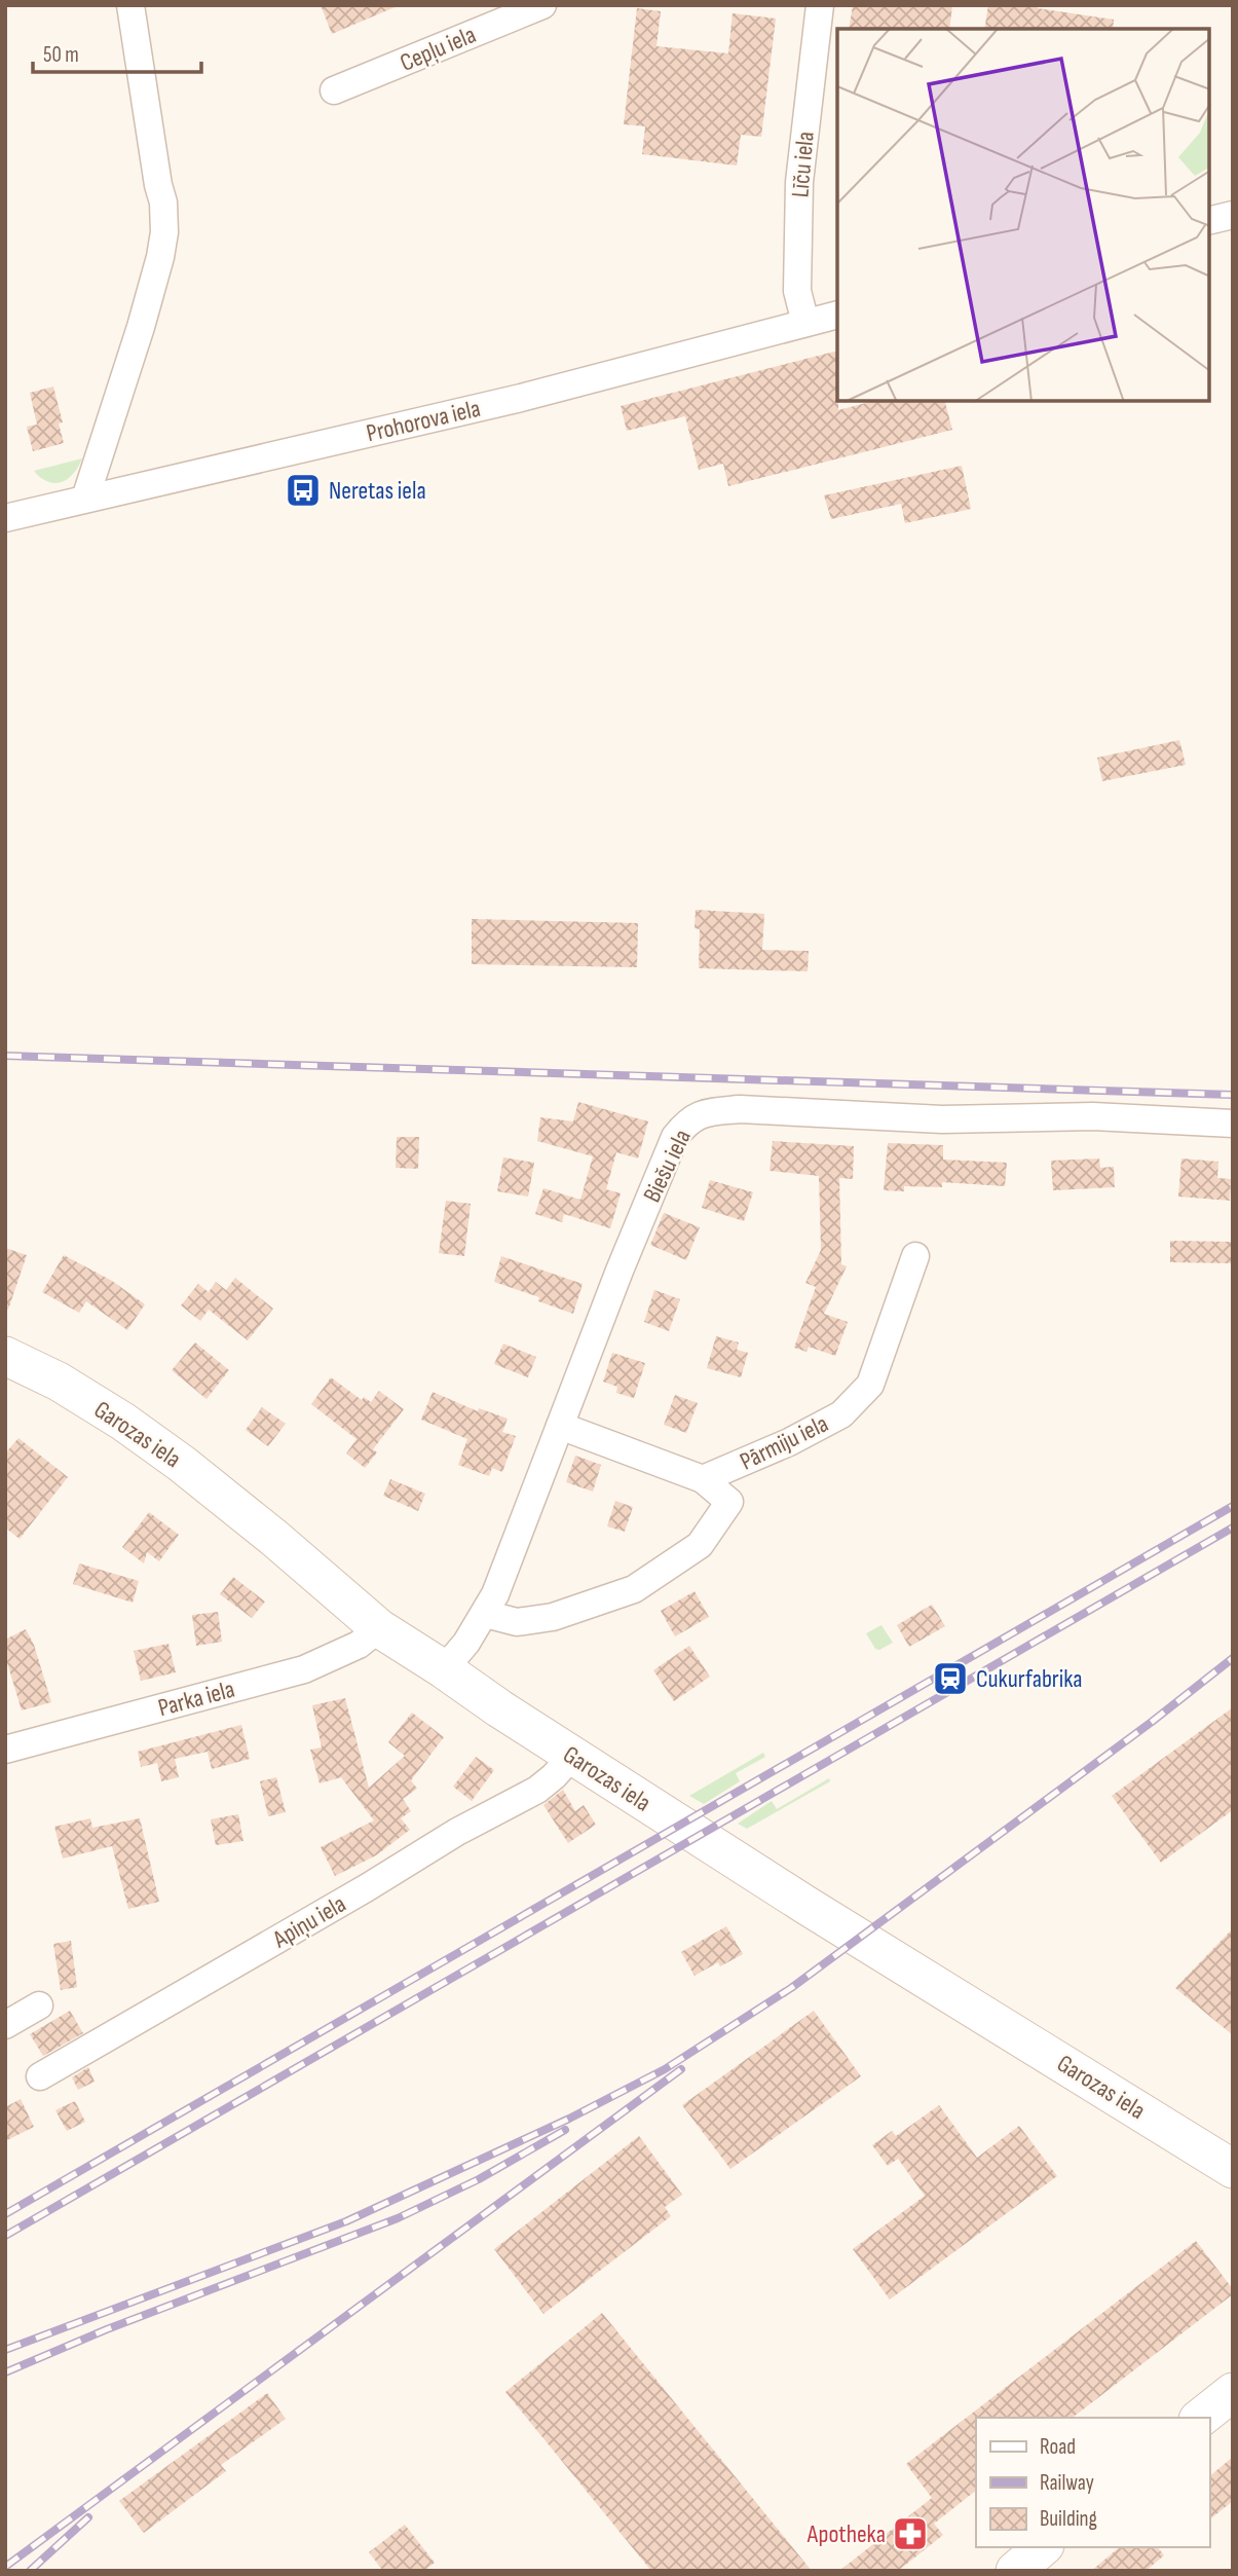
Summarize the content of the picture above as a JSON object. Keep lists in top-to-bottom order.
{
  "streets": {
    "main road": ["Garozas iela"],
    "street": [
      "Cepļu iela",
      "Līču iela",
      "Prohorova iela",
      "Biešu iela",
      "Pārmiju iela",
      "Parka iela",
      "Apiņu iela"
    ]
  },
  "crossings": [
    ["Līču iela", "Prohorova iela"],
    ["Biešu iela", "Garozas iela"],
    ["Garozas iela", "Parka iela"],
    ["Garozas iela", "Apiņu iela"]
  ],
  "places": {
    "bus stop": ["Neretas iela"],
    "station": ["Cukurfabrika"],
    "pharmacy": ["Apotheka"]
  },
  "legend": ["Road", "Railway", "Building"],
  "scale_bar": "50 m"
}
